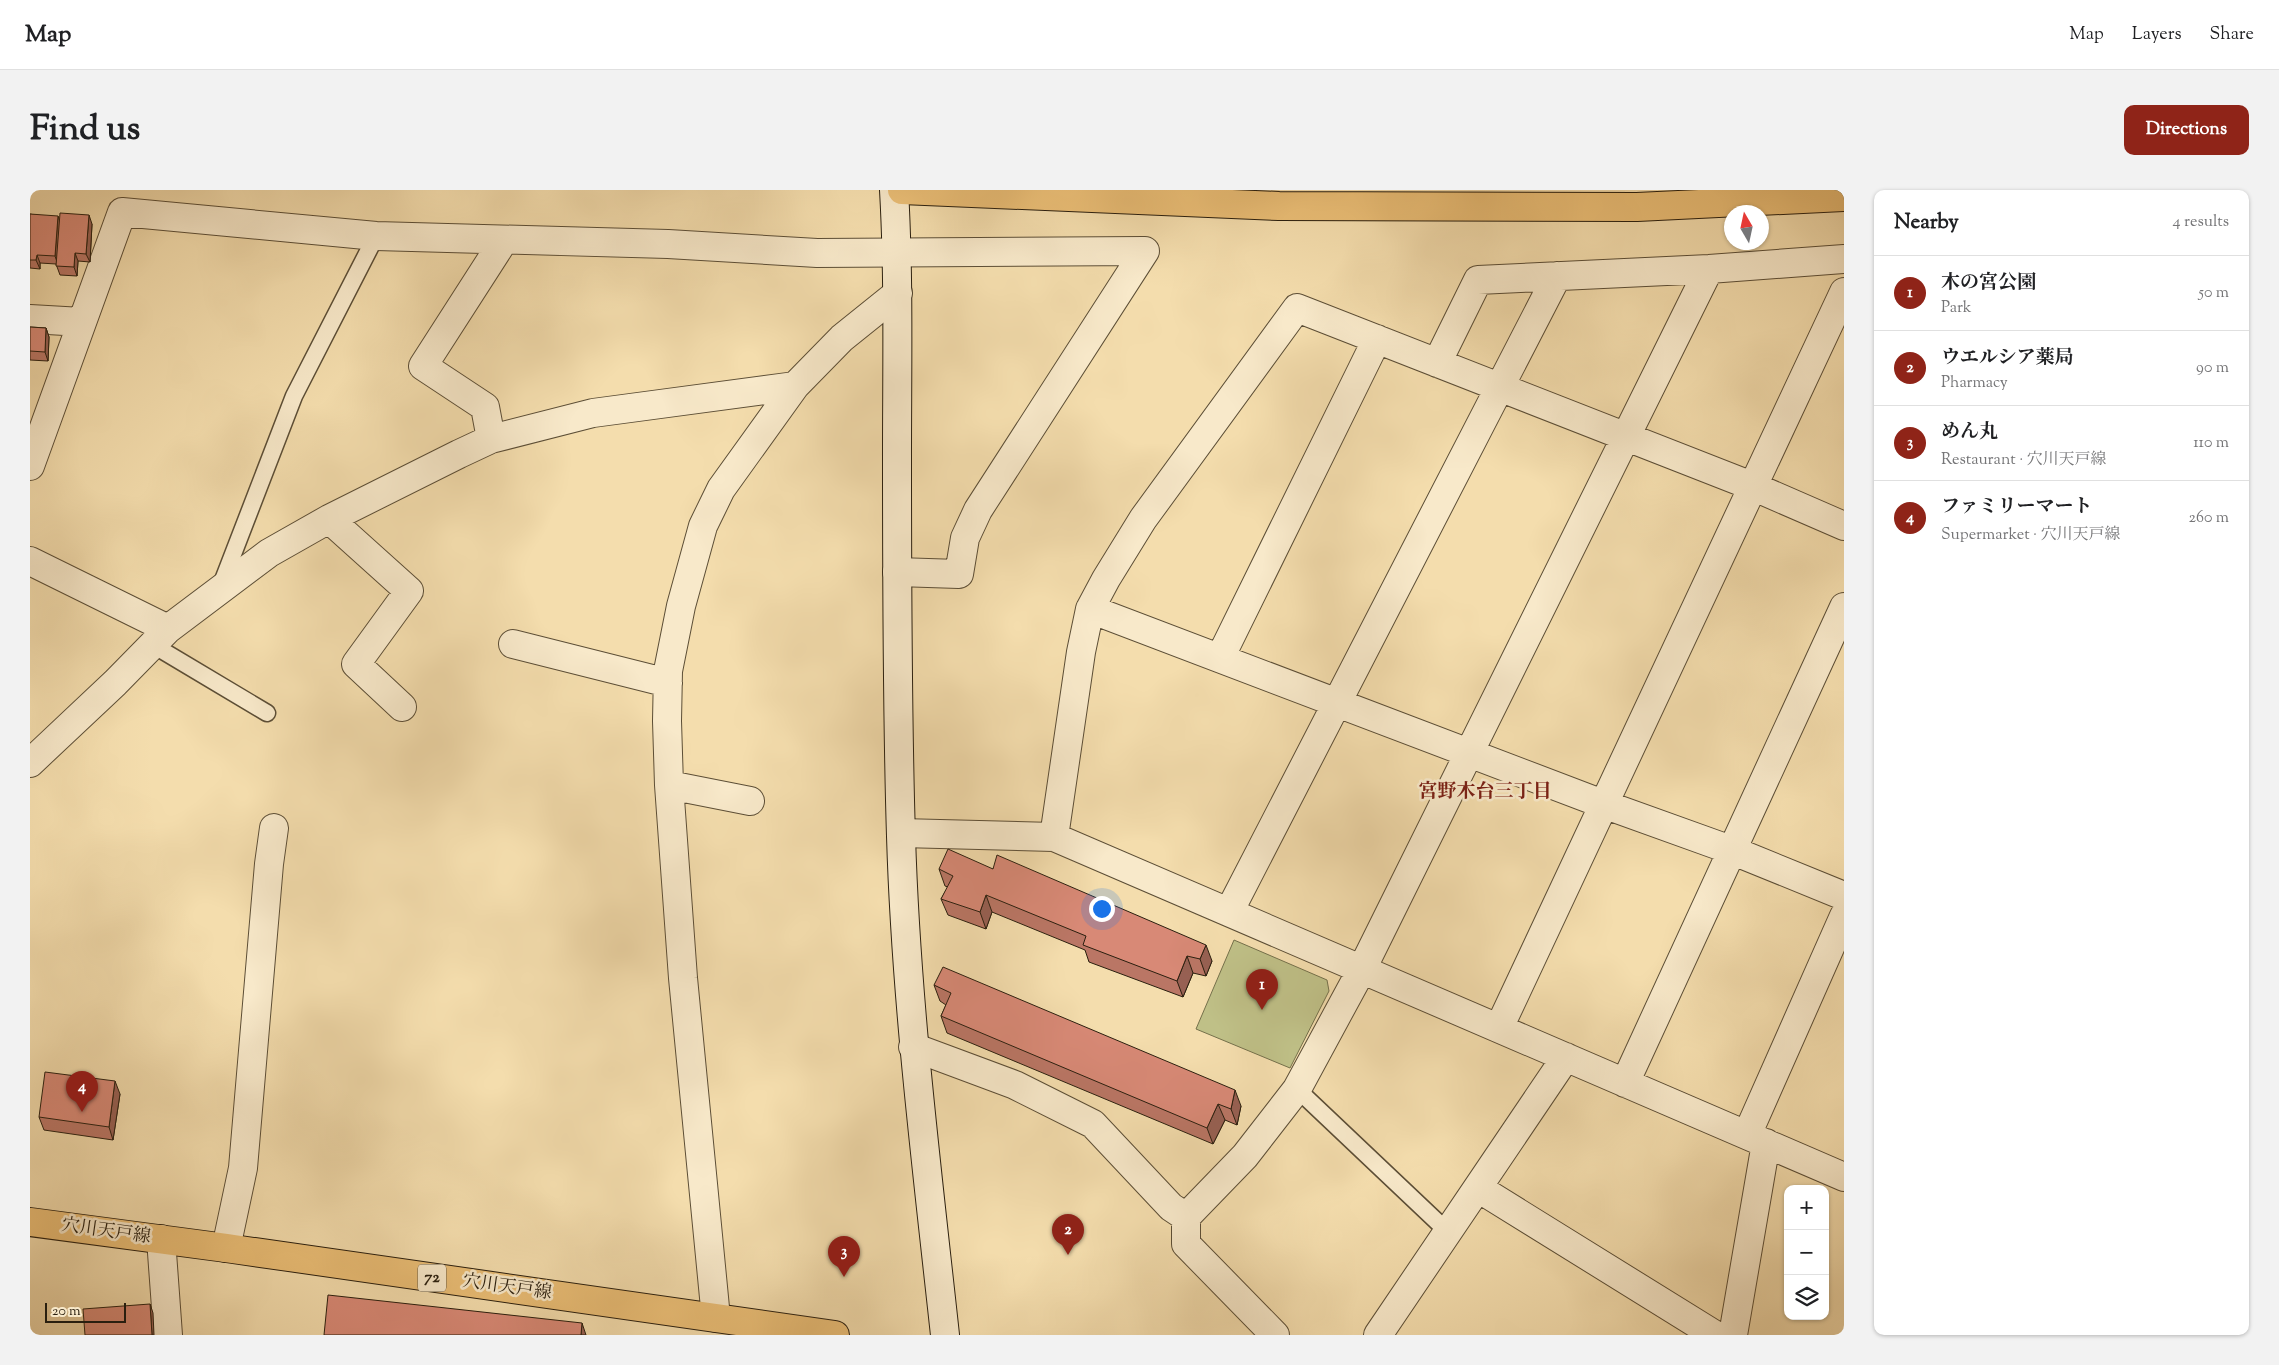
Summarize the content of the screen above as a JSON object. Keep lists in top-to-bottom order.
{
  "streets": {
    "main road": ["穴川天戸線", "72"]
  },
  "districts": ["宮野木台三丁目"],
  "scale_bar": "20 m",
  "north": "top",
  "page": {
    "header": "Map",
    "nav": ["Map", "Layers", "Share"],
    "title": "Find us",
    "buttons": "Directions",
    "heading": ["Nearby", "4 results"],
    "list": [
      {
        "mark": "1",
        "name": "木の宮公園",
        "note": "Park",
        "value": "50 m"
      },
      {
        "mark": "2",
        "name": "ウエルシア薬局",
        "note": "Pharmacy",
        "value": "90 m"
      },
      {
        "mark": "3",
        "name": "めん丸",
        "note": "Restaurant · 穴川天戸線",
        "value": "110 m"
      },
      {
        "mark": "4",
        "name": "ファミリーマート",
        "note": "Supermarket · 穴川天戸線",
        "value": "260 m"
      }
    ],
    "pins": [
      "1",
      "4",
      "2",
      "3"
    ],
    "map_buttons": ["+", "−"],
    "scale": "20 m"
  }
}
